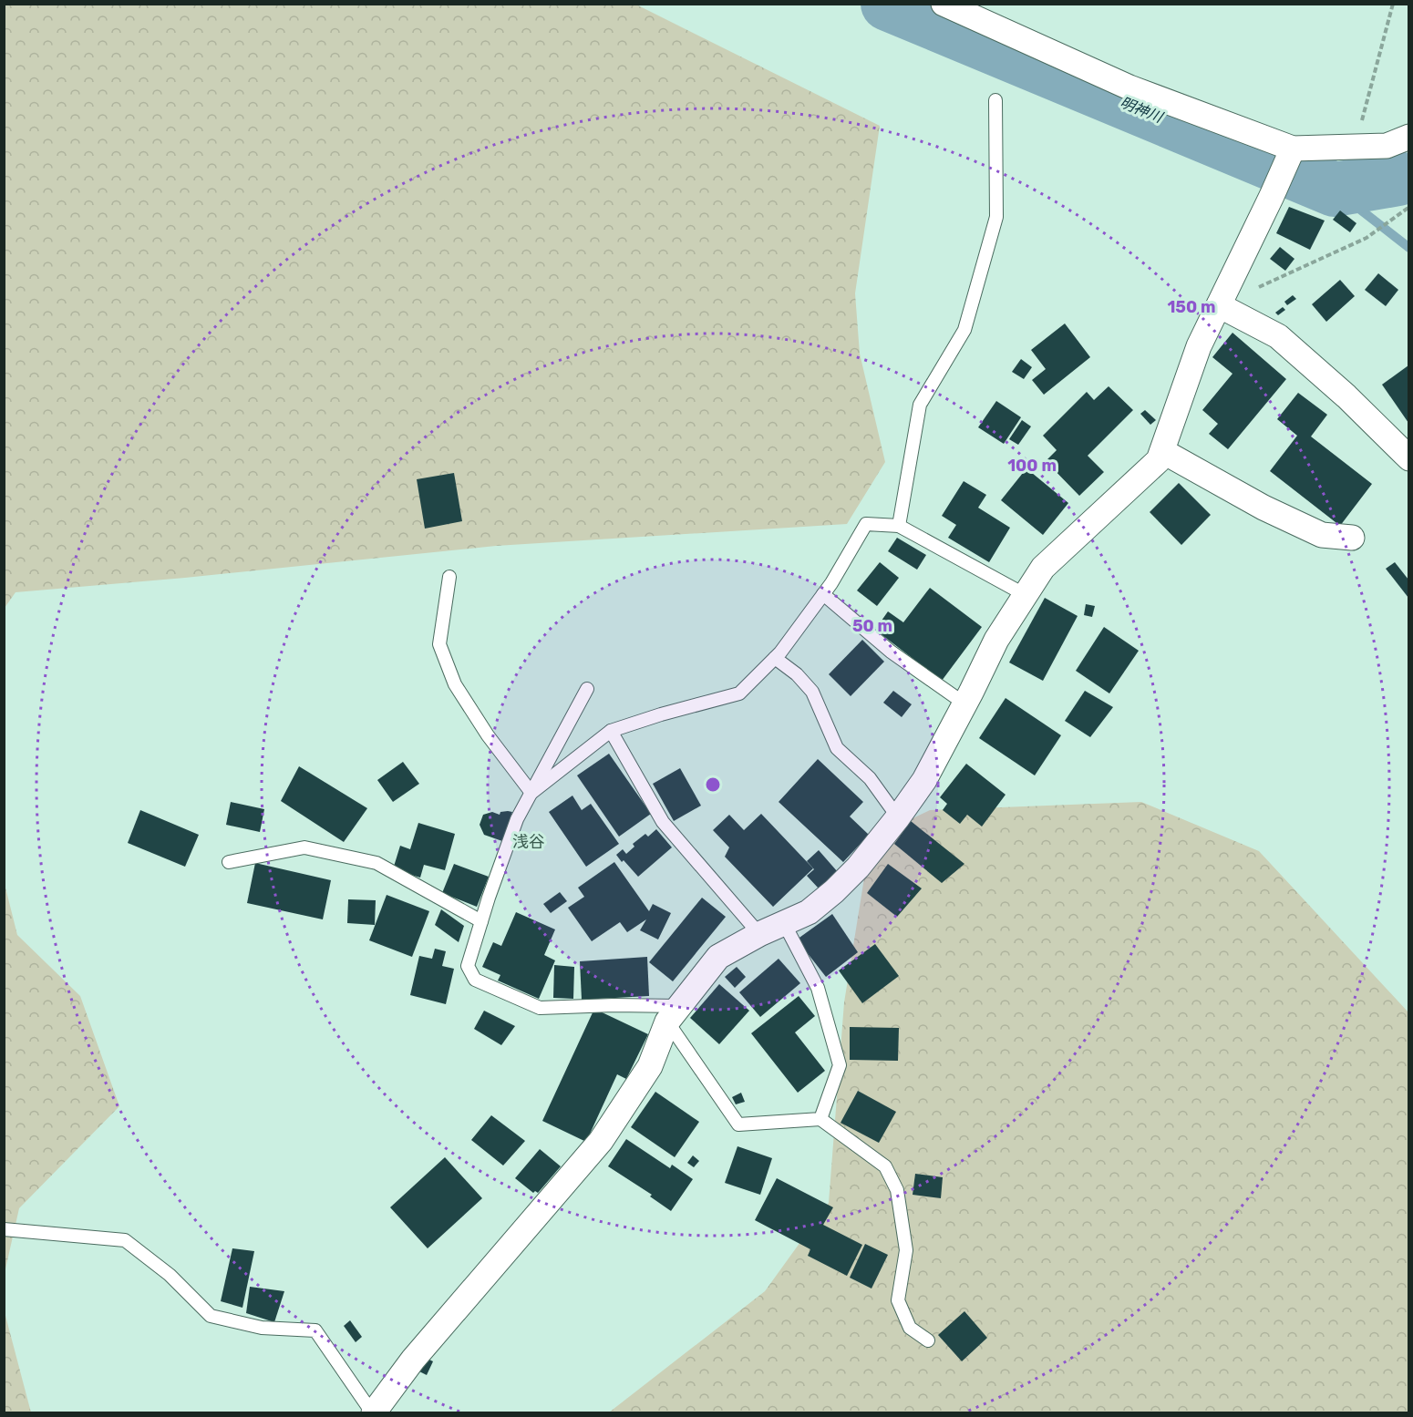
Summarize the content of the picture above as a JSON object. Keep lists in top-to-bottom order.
{
  "districts": ["浅谷"],
  "water": ["明神川"],
  "rings": ["150 m", "100 m", "50 m"]
}
